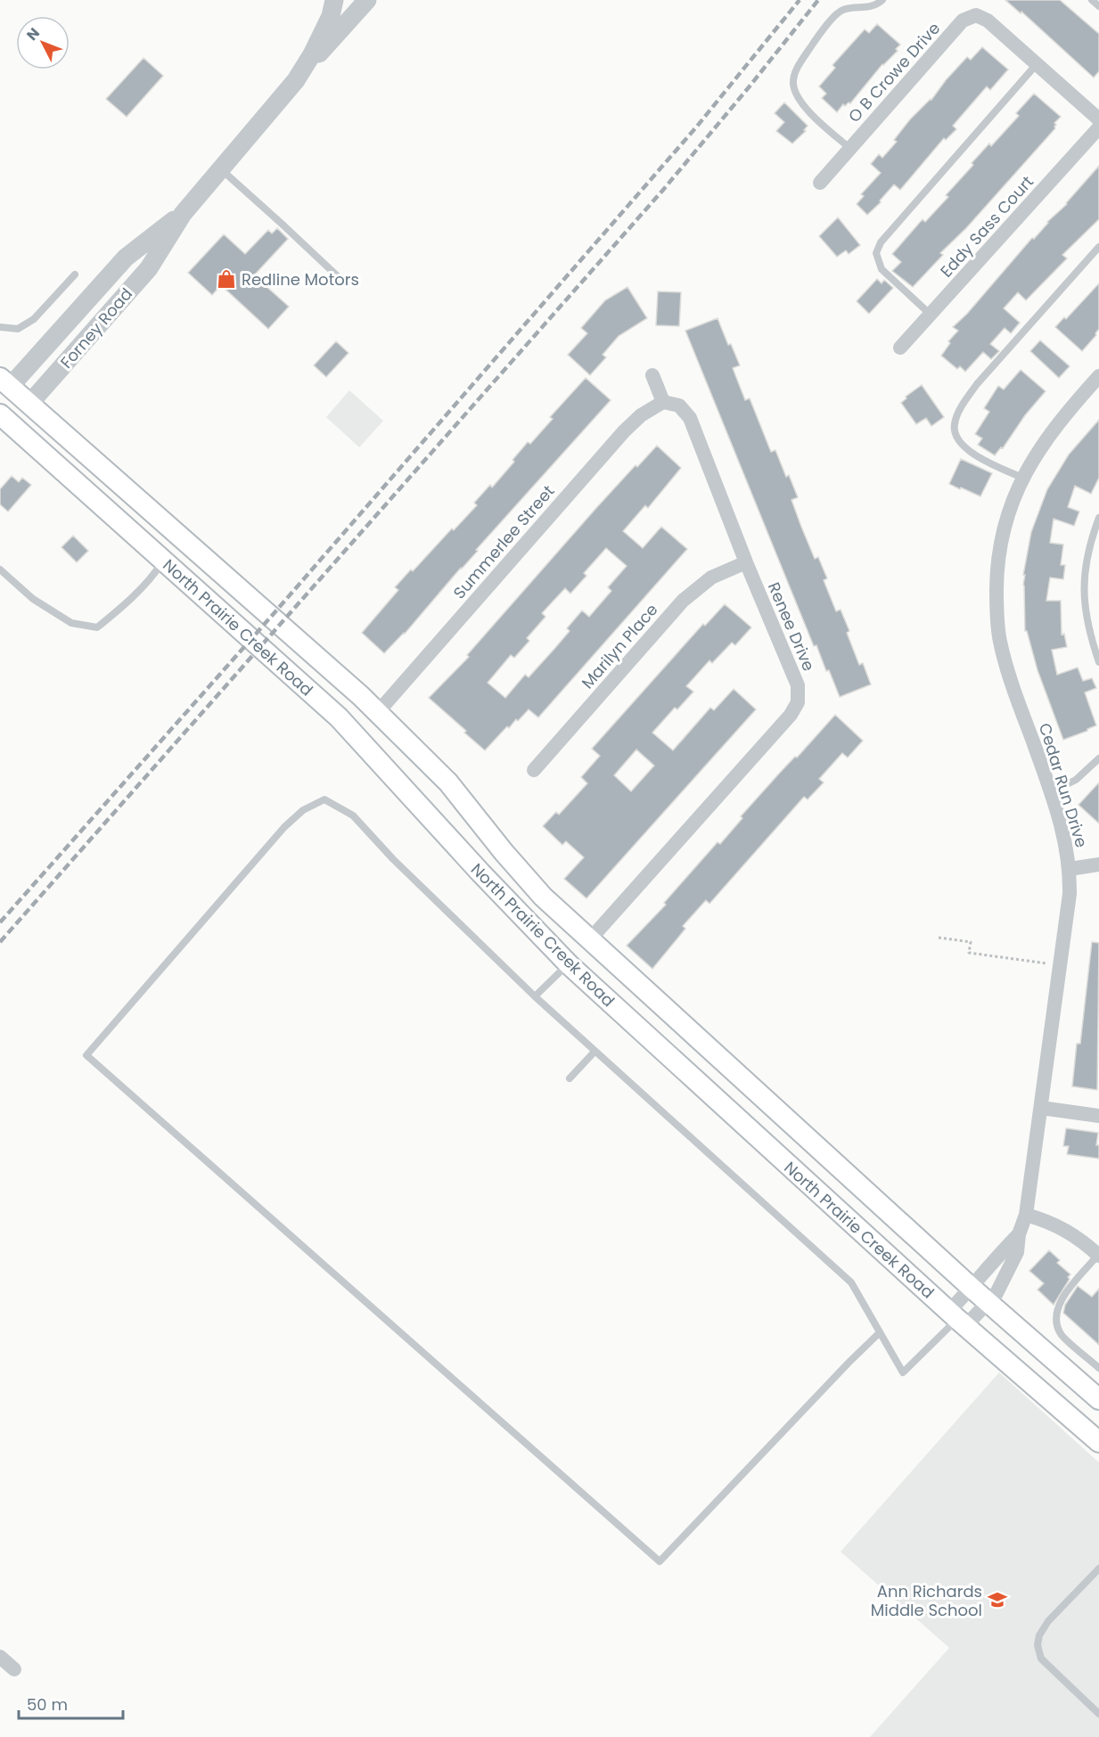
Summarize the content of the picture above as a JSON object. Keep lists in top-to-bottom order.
{
  "streets": {
    "main road": ["Forney Road", "North Prairie Creek Road"],
    "street": [
      "O B Crowe Drive",
      "Eddy Sass Court",
      "Summerlee Street",
      "Renee Drive",
      "Marilyn Place",
      "Cedar Run Drive"
    ]
  },
  "crossings": [
    ["Forney Road", "North Prairie Creek Road"],
    ["Summerlee Street", "Renee Drive"],
    ["Summerlee Street", "North Prairie Creek Road"],
    ["Renee Drive", "North Prairie Creek Road"],
    ["Renee Drive", "Marilyn Place"],
    ["North Prairie Creek Road", "Cedar Run Drive"]
  ],
  "places": {
    "shop": ["Redline Motors"],
    "school or university": ["Ann Richards Middle School"]
  },
  "scale_bar": "50 m",
  "north": "top left"
}
